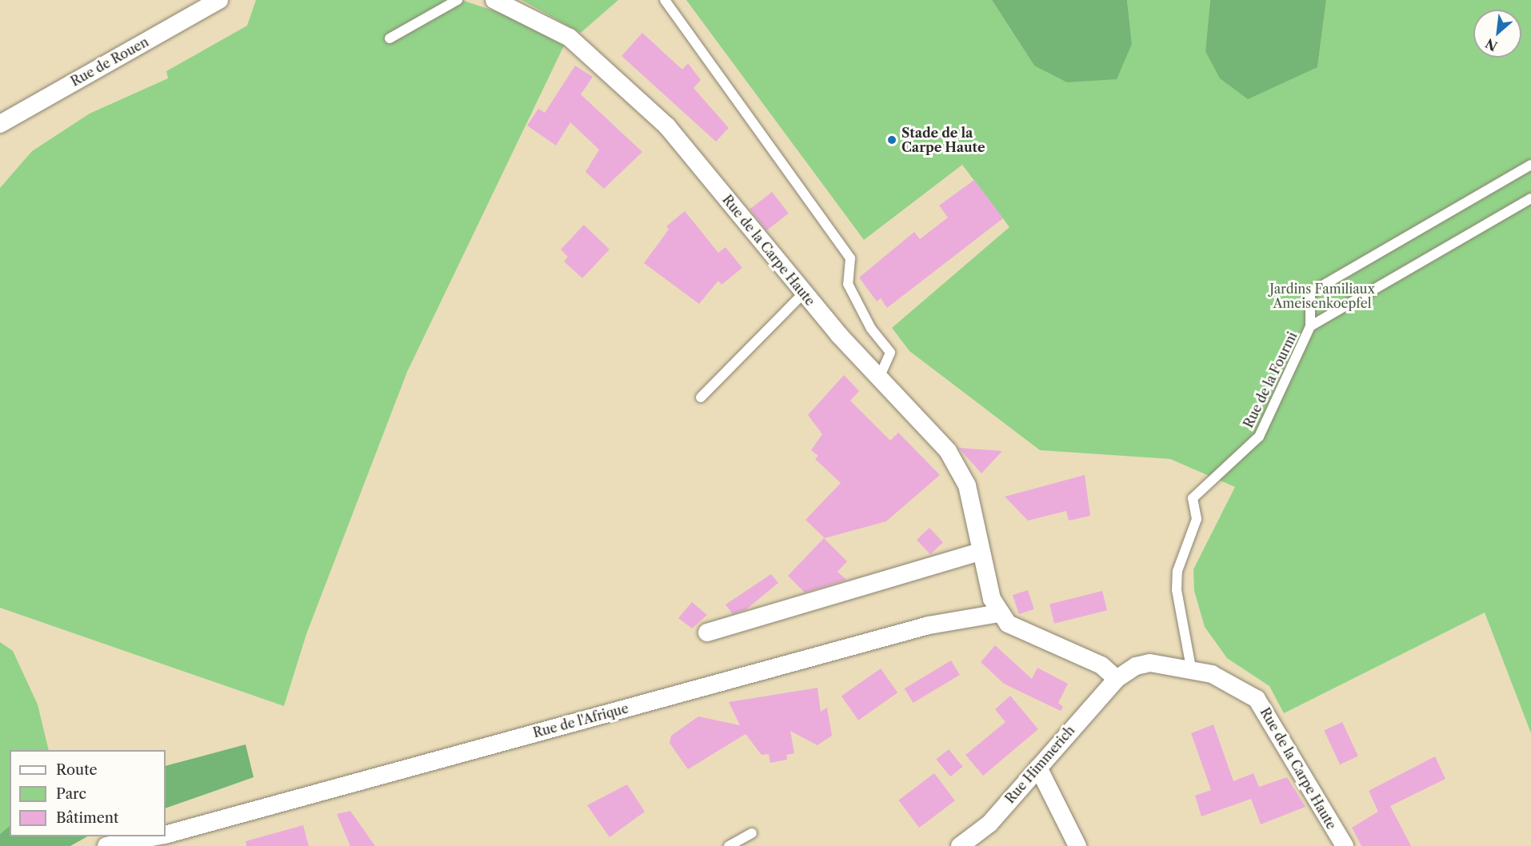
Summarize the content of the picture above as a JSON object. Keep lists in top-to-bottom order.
{
  "streets": {
    "street": [
      "Rue de Rouen",
      "Rue de la Carpe Haute",
      "Rue de l'Afrique",
      "Rue Himmerich"
    ],
    "lane": ["Rue de la Fourmi"]
  },
  "crossings": [
    ["Rue de la Carpe Haute", "Rue de la Fourmi"],
    ["Rue de la Carpe Haute", "Rue de l'Afrique"],
    ["Rue de la Carpe Haute", "Rue Himmerich"]
  ],
  "parks": ["Jardins Familiaux Ameisenkoepfel"],
  "places": ["Stade de la Carpe Haute"],
  "legend": ["Route", "Parc", "Bâtiment"],
  "north": "bottom left"
}
